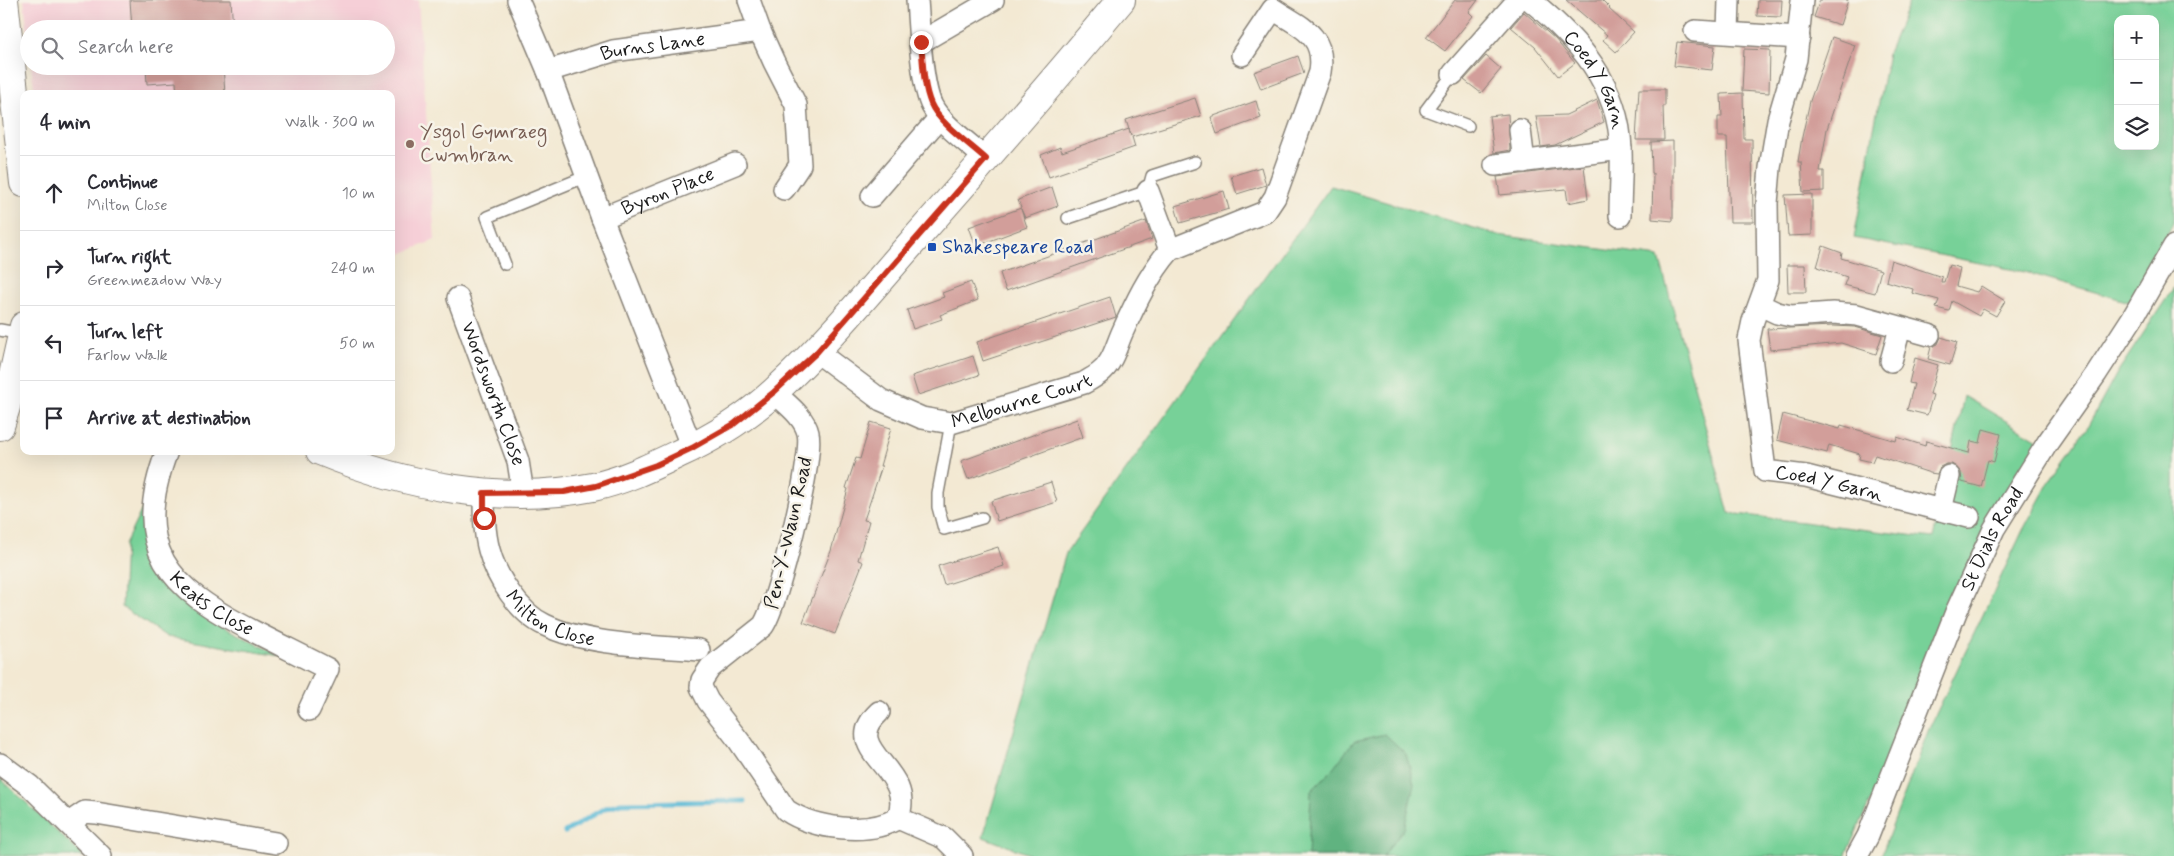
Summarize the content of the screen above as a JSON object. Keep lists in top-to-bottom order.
{
  "streets": {
    "street": [
      "Burns Lane",
      "Coed Y Garn",
      "Byron Place",
      "Wordsworth Close",
      "Melbourne Court",
      "Pen-Y-Waun Road",
      "St Dials Road",
      "Keats Close",
      "Milton Close"
    ]
  },
  "places": {
    "other": ["Ysgol Gymraeg Cwmbran"],
    "transit": ["Shakespeare Road"]
  },
  "page": {
    "map_buttons": ["+", "−"],
    "search": "Search here",
    "heading": ["4 min", "Walk · 300 m"],
    "list": [
      ["Continue", "Milton Close", "10 m"],
      ["Turn right", "Greenmeadow Way", "240 m"],
      ["Turn left", "Farlow Walk", "50 m"],
      "Arrive at destination"
    ]
  }
}
